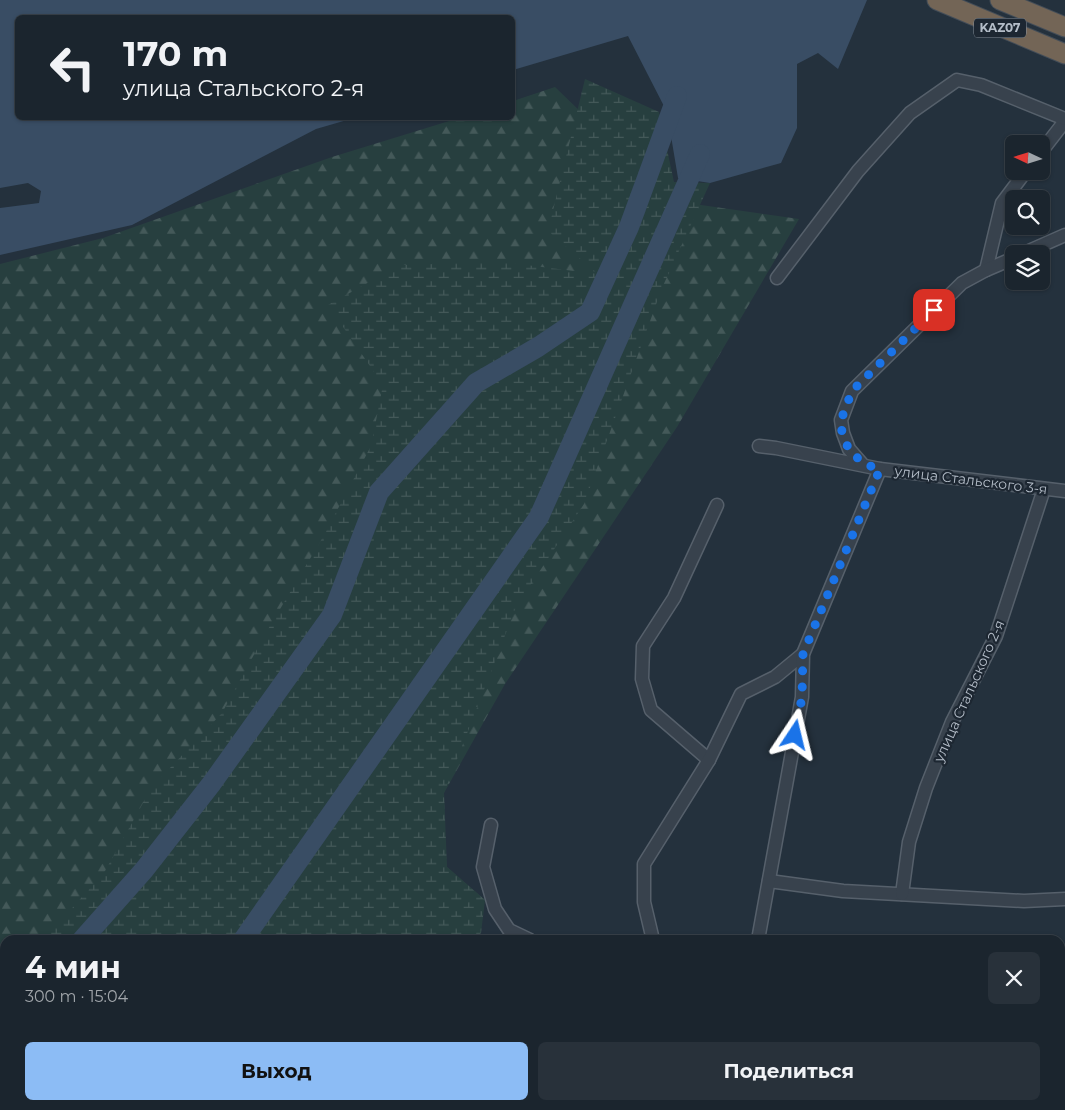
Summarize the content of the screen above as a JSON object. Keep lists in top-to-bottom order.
{
  "streets": {
    "highway": ["KAZ07"],
    "street": ["улица Стальского 3-я", "улица Стальского 2-я"]
  },
  "crossings": [
    ["улица Стальского 3-я", "улица Стальского 2-я"]
  ],
  "north": "left",
  "page": {
    "turn": ["170 m", "улица Стальского 2-я"],
    "heading": ["4 мин", "300 m · 15:04"],
    "buttons": ["Выход", "Поделиться"]
  }
}
